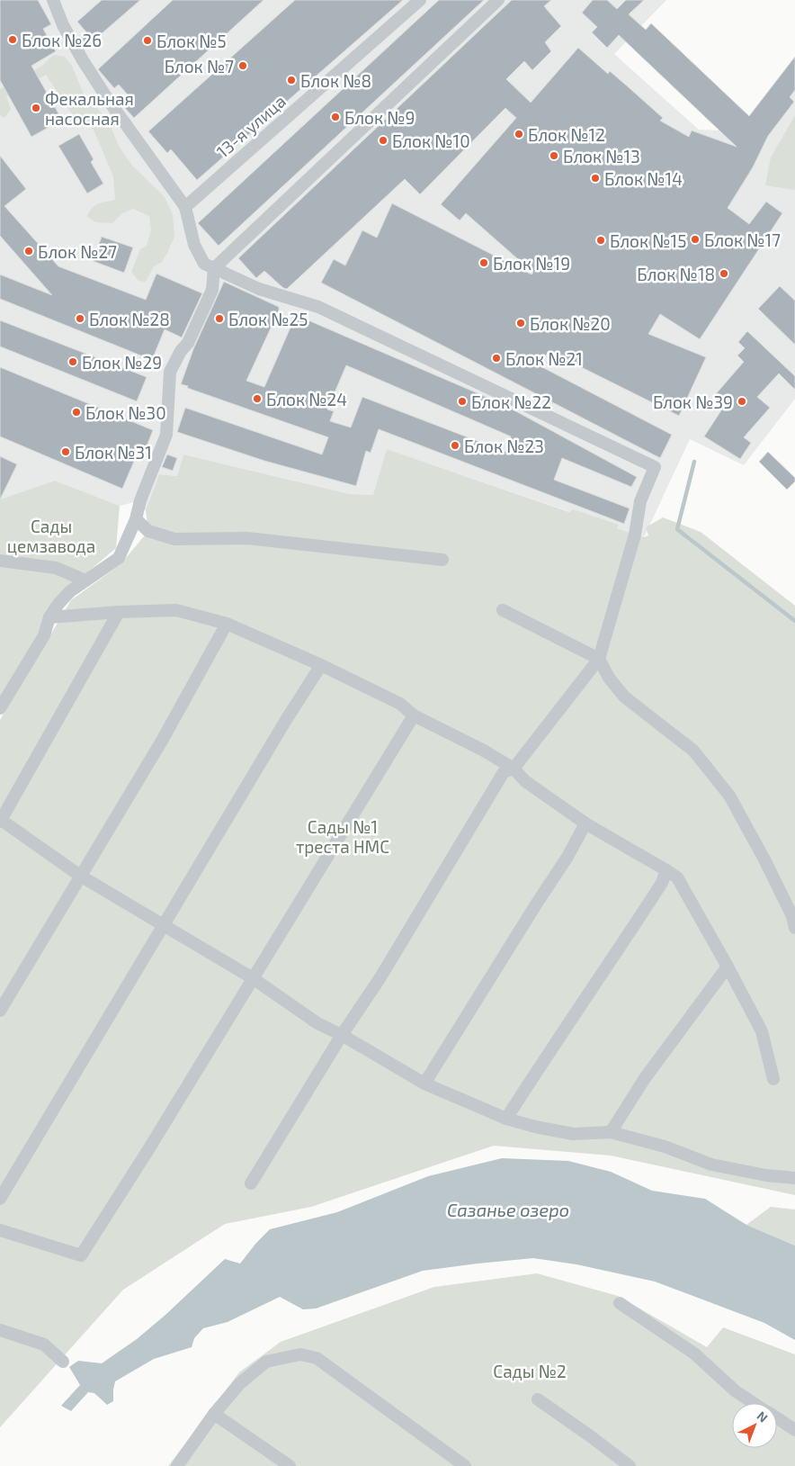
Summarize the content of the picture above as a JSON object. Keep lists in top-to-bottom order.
{
  "streets": {
    "lane": ["13-я улица"]
  },
  "water": ["Сазанье озеро"],
  "parks": ["Сады цемзавода", "Сады №1 треста НМС", "Сады №2"],
  "places": [
    "Блок №26",
    "Блок №5",
    "Блок №7",
    "Блок №8",
    "Фекальная насосная",
    "Блок №9",
    "Блок №12",
    "Блок №10",
    "Блок №13",
    "Блок №14",
    "Блок №17",
    "Блок №15",
    "Блок №27",
    "Блок №19",
    "Блок №18",
    "Блок №28",
    "Блок №25",
    "Блок №20",
    "Блок №21",
    "Блок №29",
    "Блок №24",
    "Блок №22",
    "Блок №39",
    "Блок №30",
    "Блок №23",
    "Блок №31"
  ],
  "north": "top right"
}
